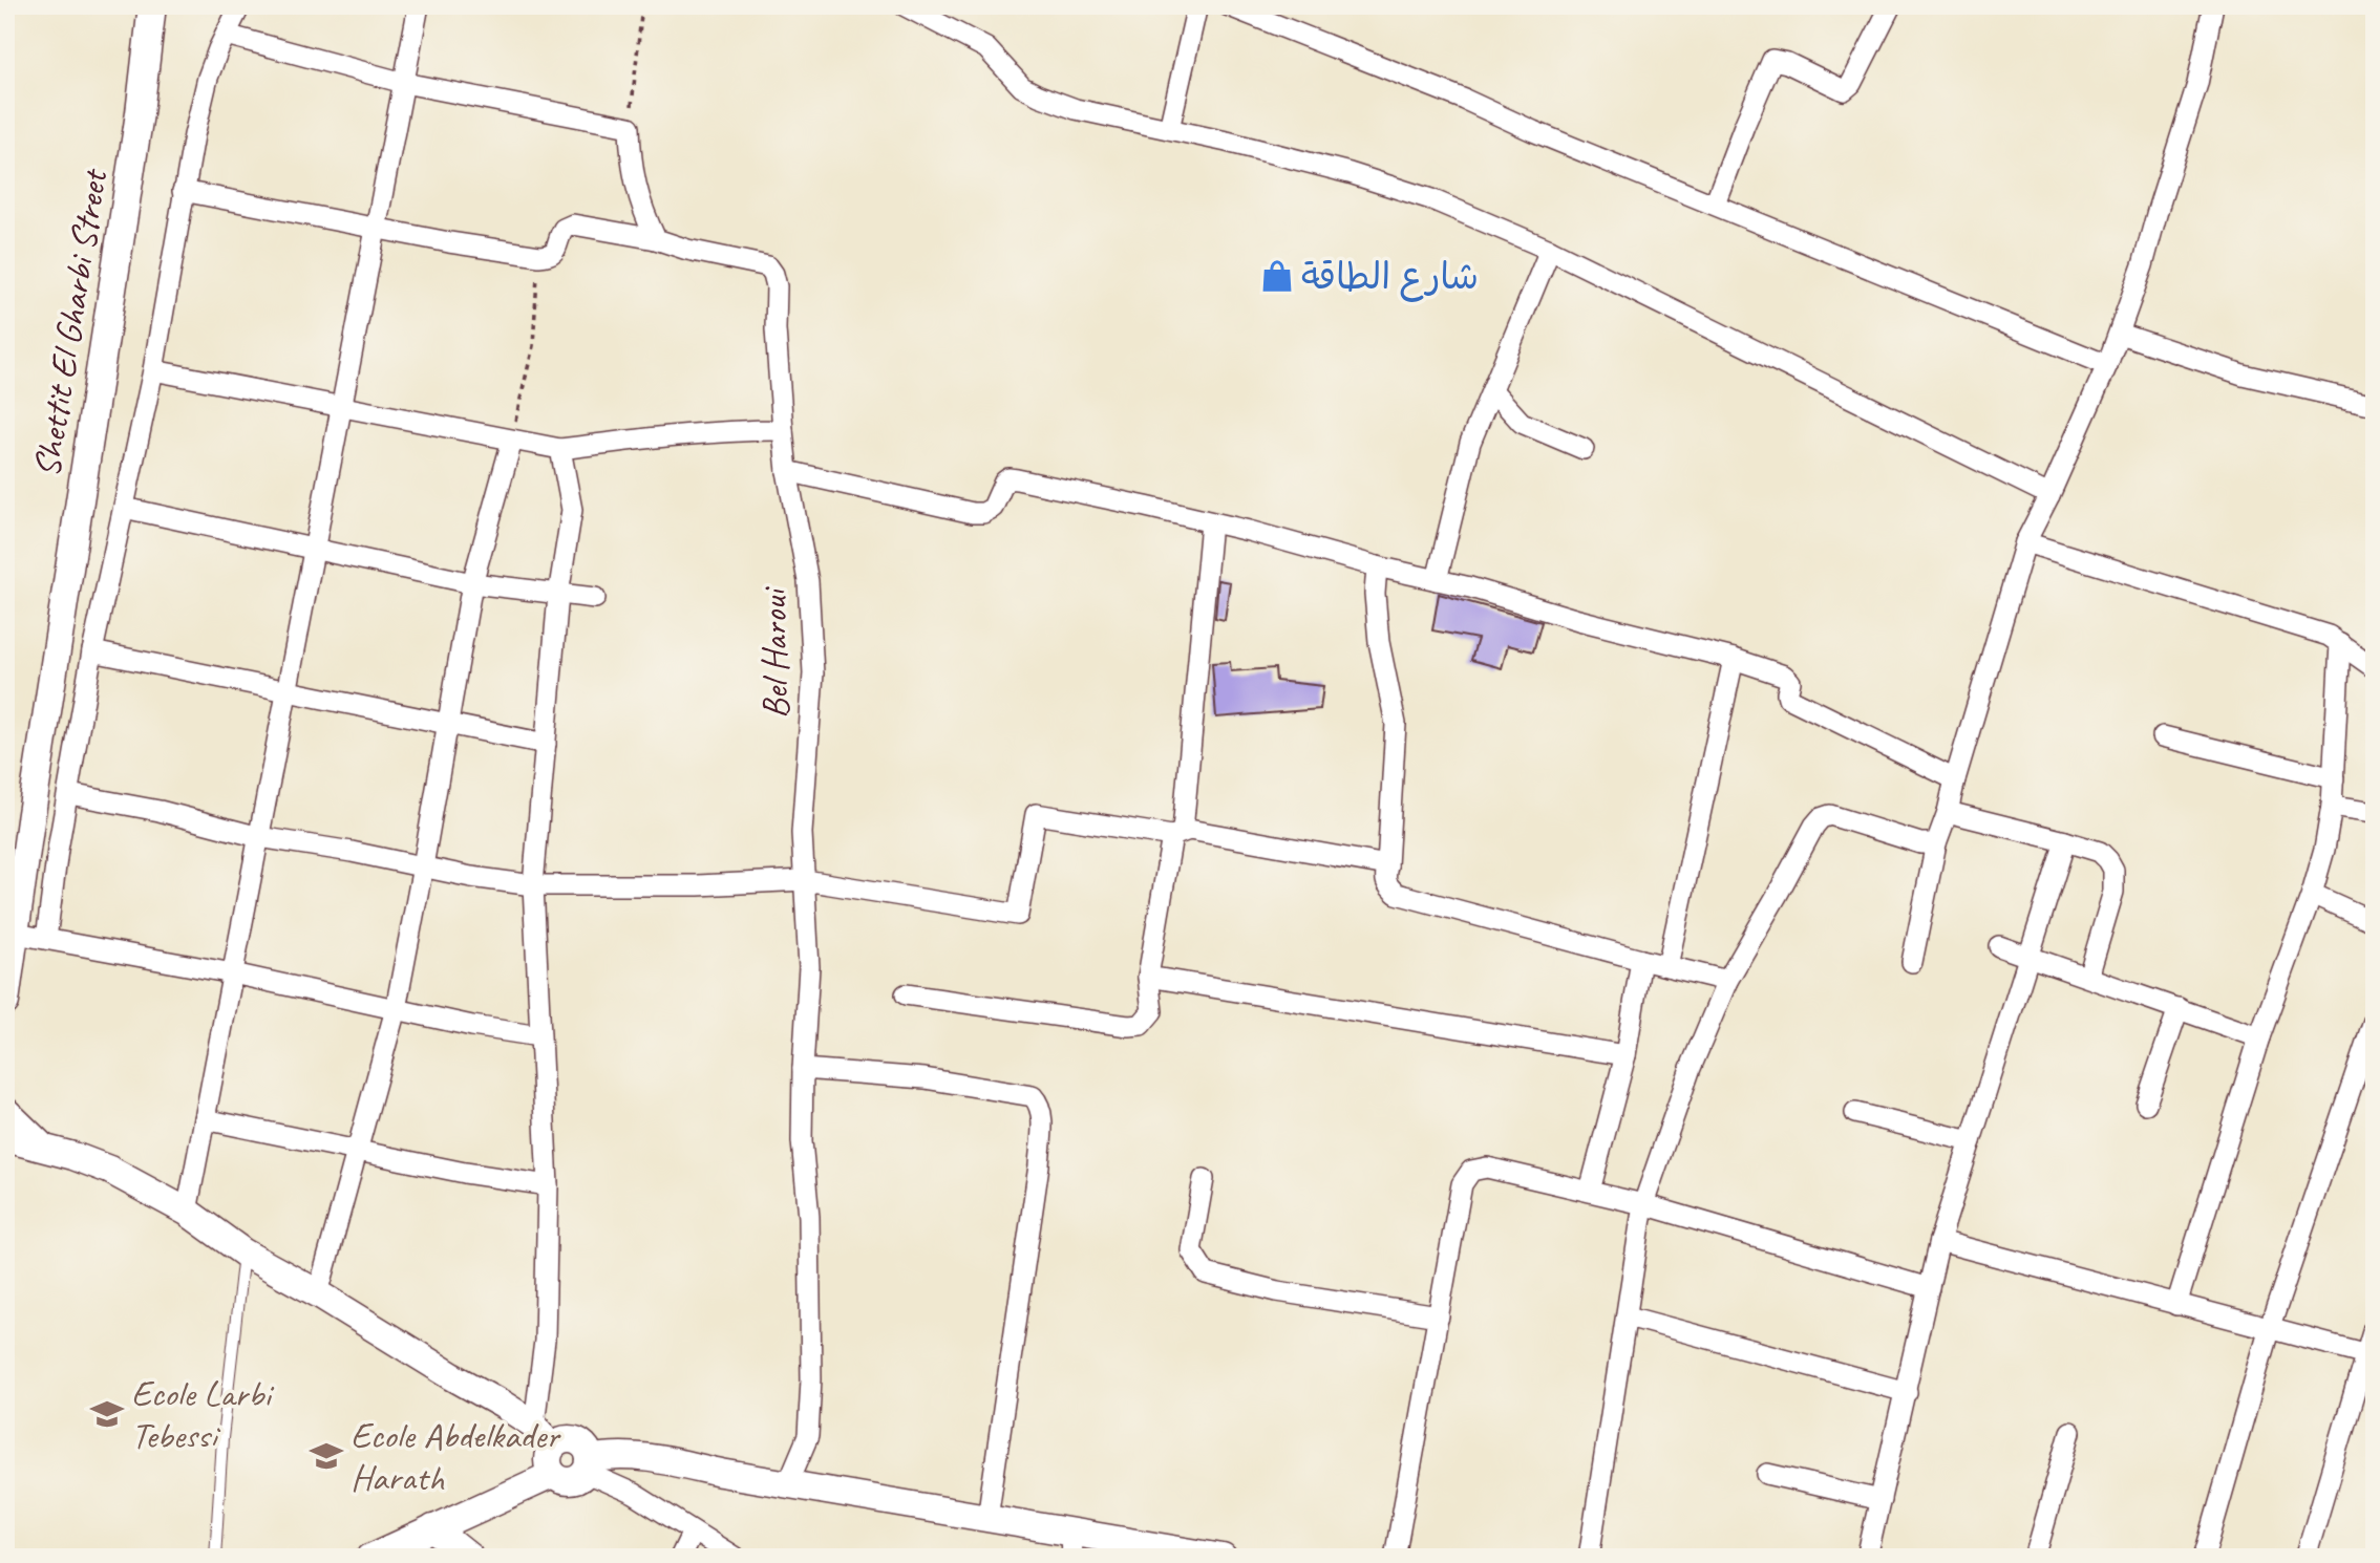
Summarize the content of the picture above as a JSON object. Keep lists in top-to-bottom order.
{
  "streets": {
    "street": ["Shettit El Gharbi Street", "Bel Haroui"]
  },
  "places": {
    "shop": ["شارع الطاقة"],
    "school or university": ["Ecole Larbi Tebessi", "Ecole Abdelkader Harath"]
  }
}
